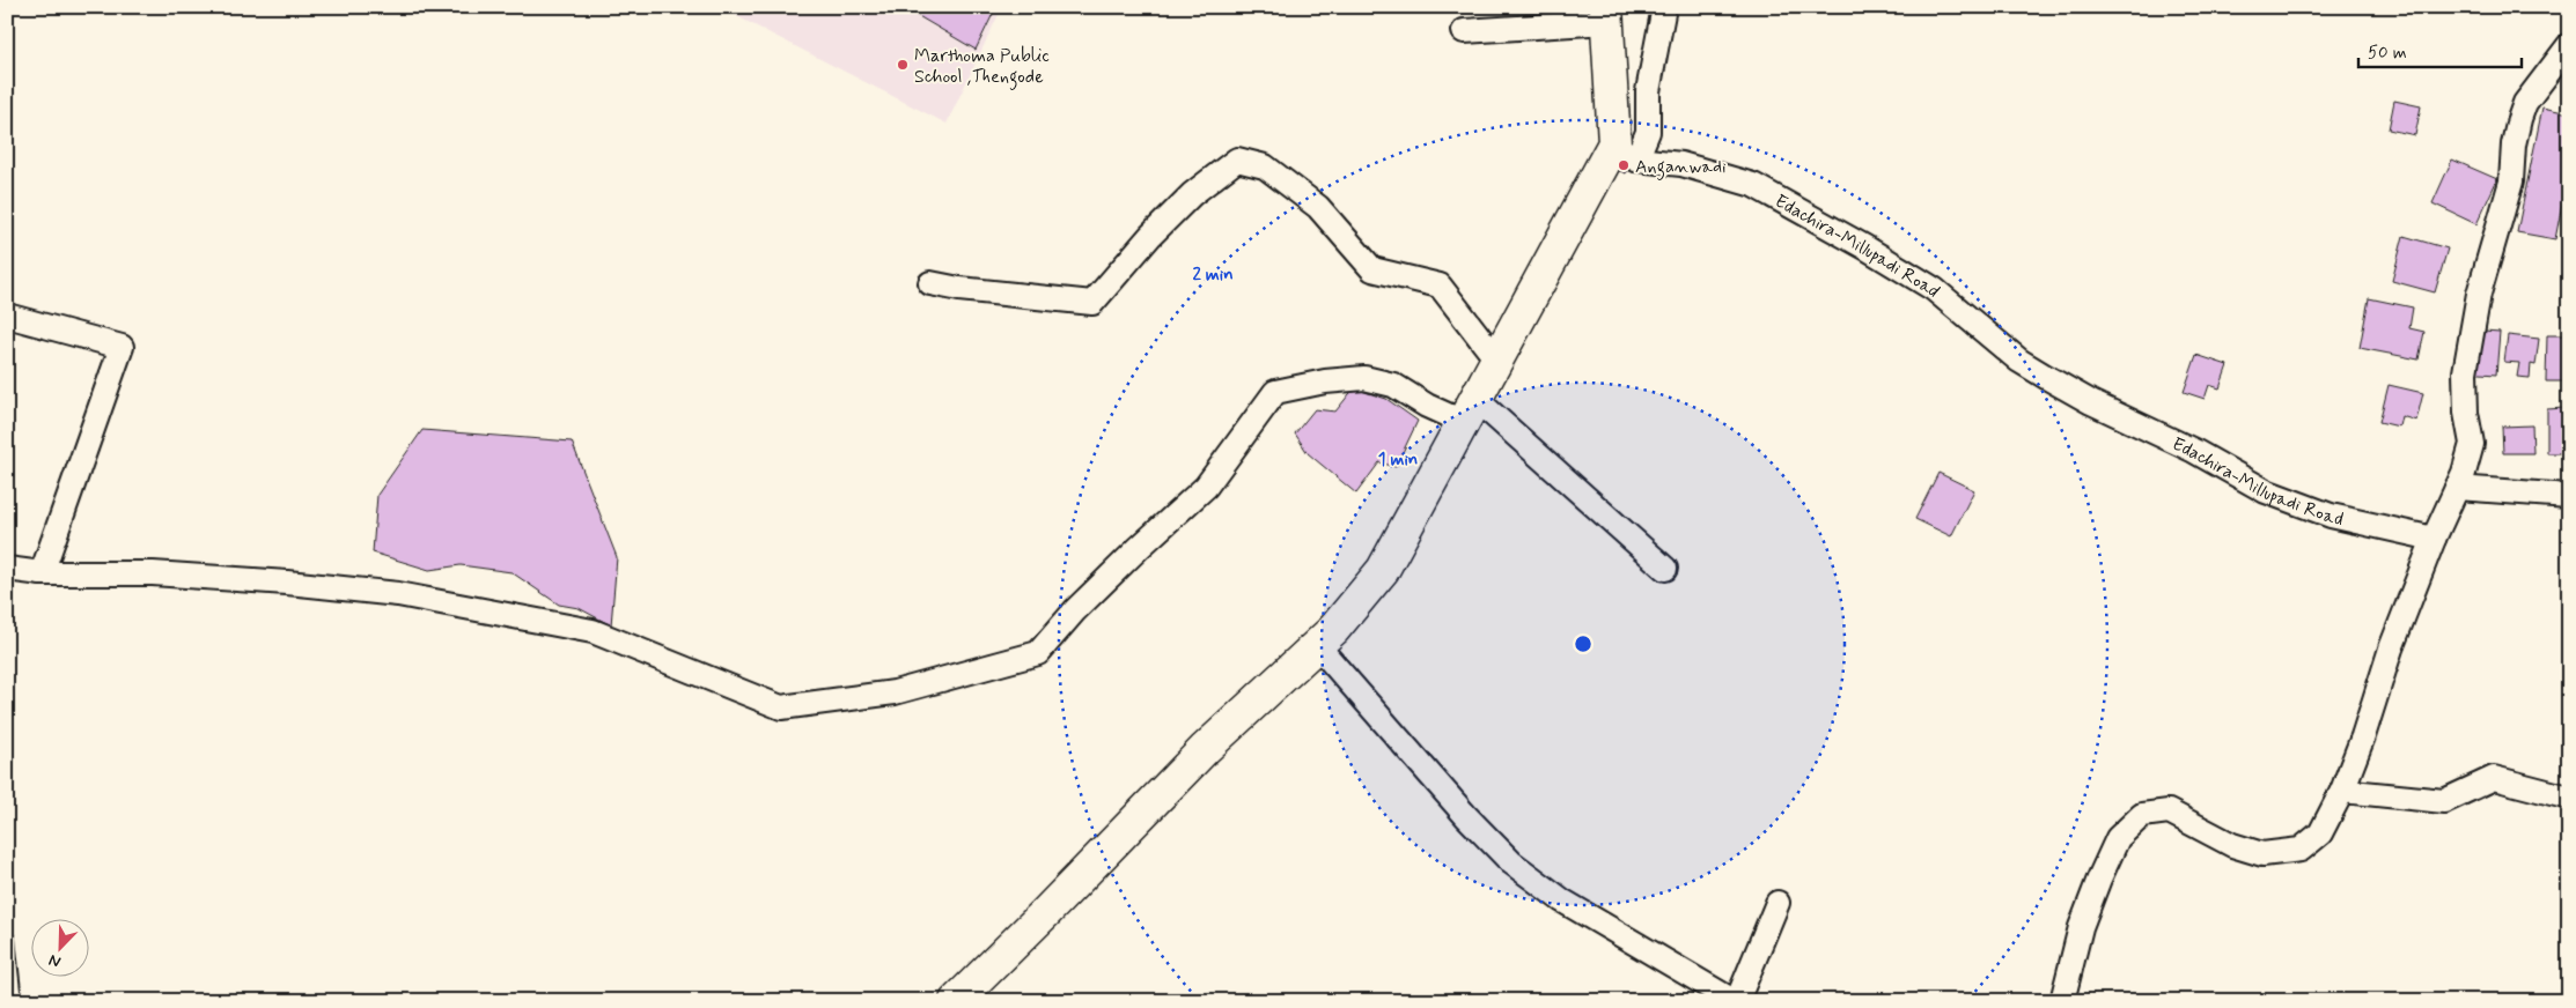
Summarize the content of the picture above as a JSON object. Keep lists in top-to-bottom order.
{
  "streets": {
    "street": ["Edachira-Millupadi Road"]
  },
  "places": ["Marthoma Public School ,Thengode", "Anganwadi"],
  "scale_bar": "50 m",
  "north": "bottom left",
  "rings": ["2 min", "1 min"]
}
